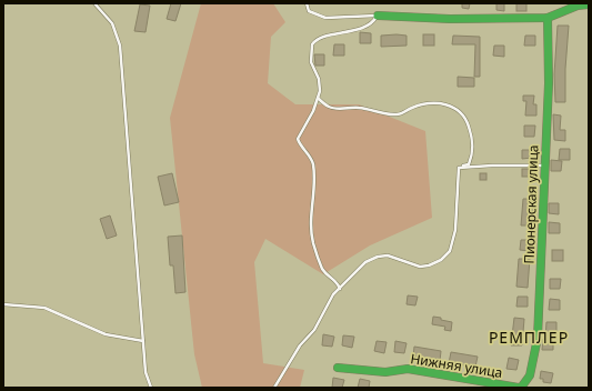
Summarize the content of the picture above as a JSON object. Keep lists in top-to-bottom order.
{
  "streets": {
    "street": ["Пионерская улица", "Нижняя улица"]
  },
  "crossings": [
    ["Пионерская улица", "Нижняя улица"]
  ],
  "districts": ["РЕМПЛЕР"]
}
